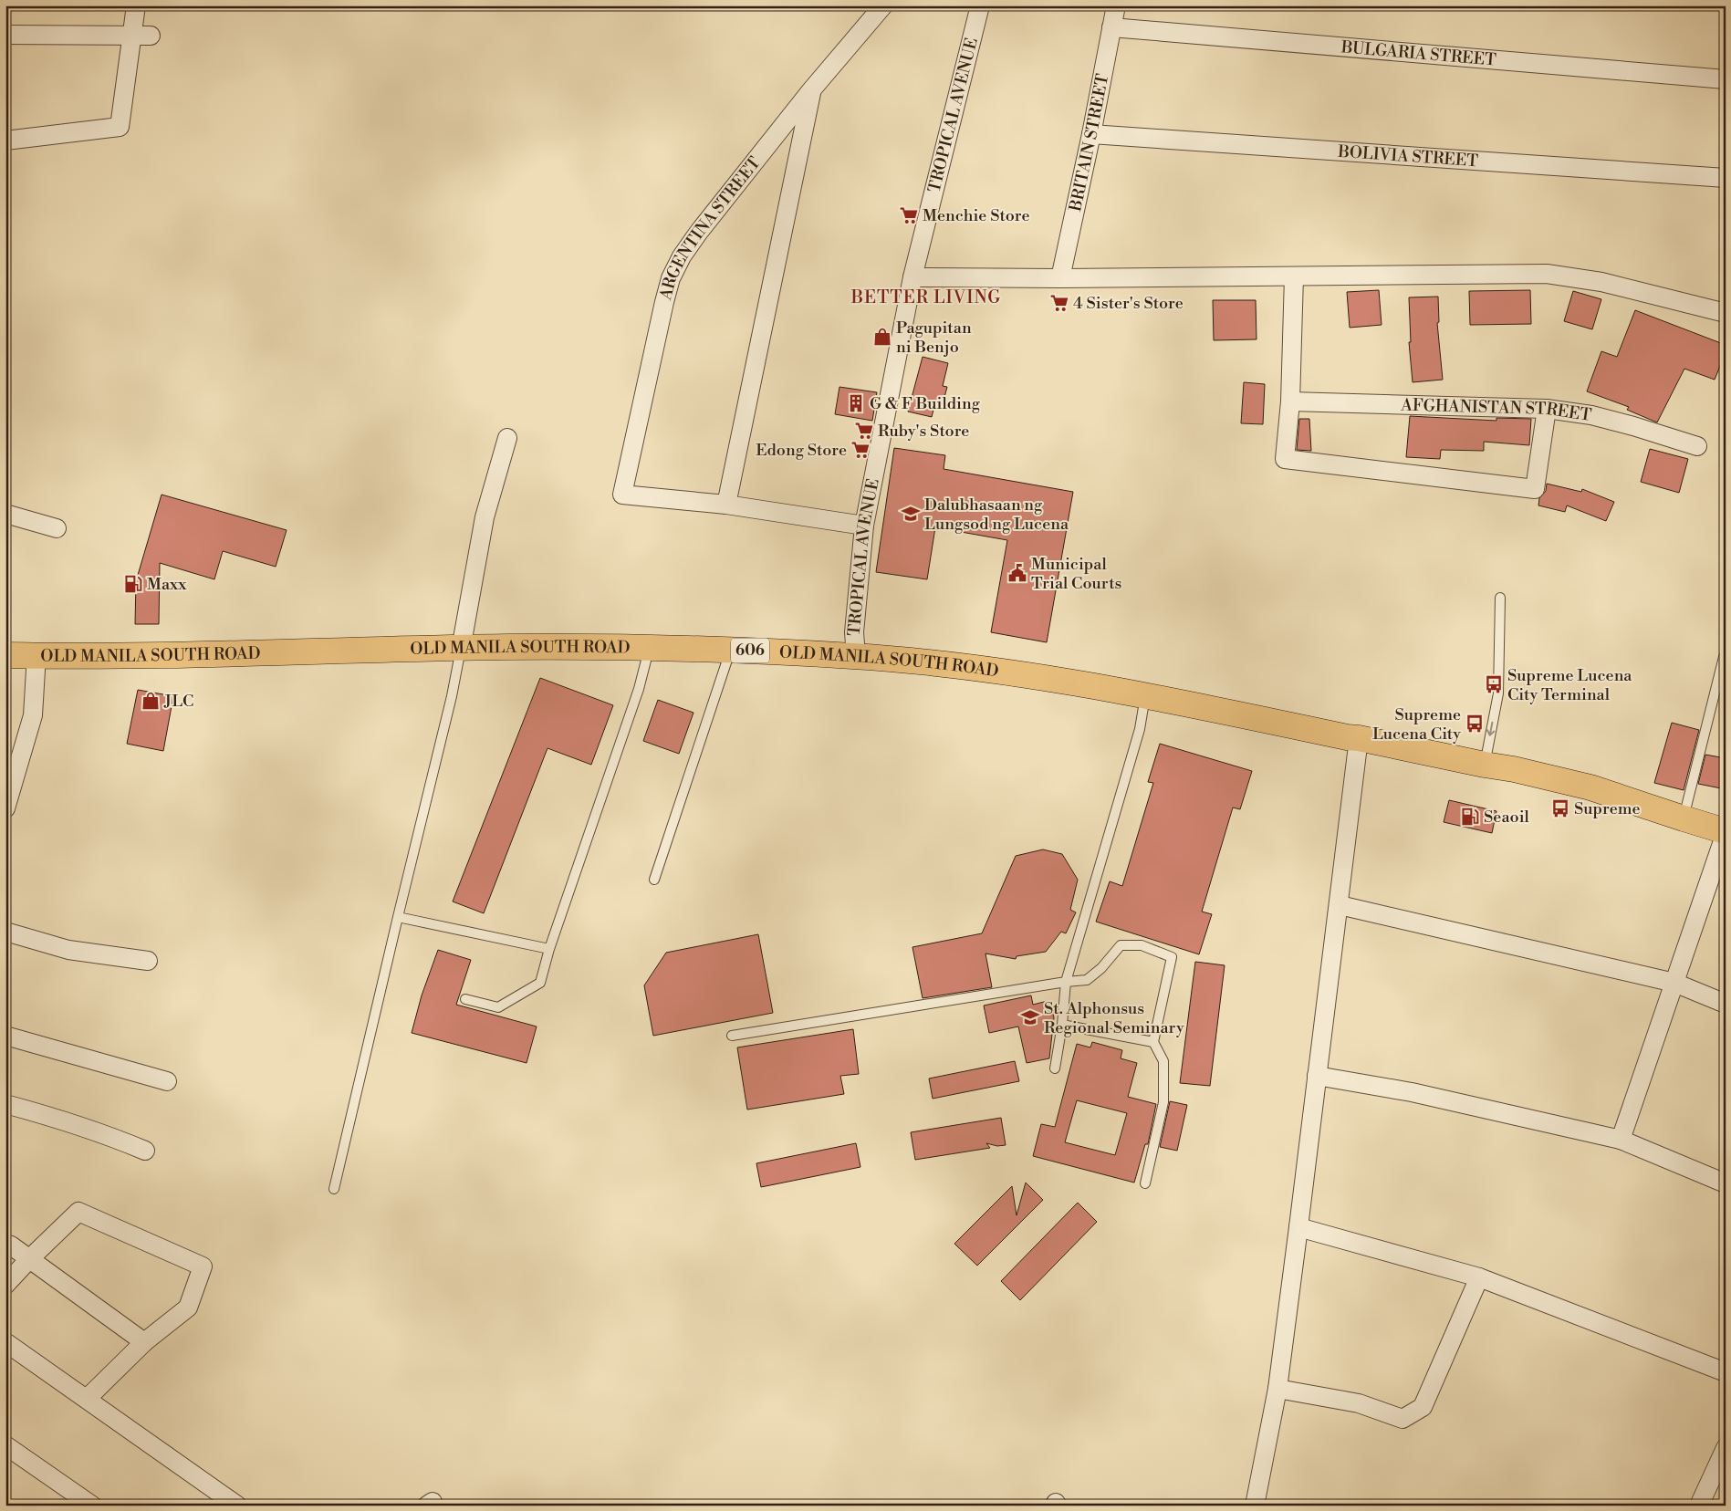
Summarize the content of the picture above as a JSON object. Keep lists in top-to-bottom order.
{
  "streets": {
    "main road": ["OLD MANILA SOUTH ROAD", "606"],
    "street": [
      "BULGARIA STREET",
      "TROPICAL AVENUE",
      "BRITAIN STREET",
      "BOLIVIA STREET",
      "ARGENTINA STREET",
      "AFGHANISTAN STREET"
    ]
  },
  "crossings": [
    ["BULGARIA STREET", "BRITAIN STREET"],
    ["TROPICAL AVENUE", "OLD MANILA SOUTH ROAD"],
    ["BRITAIN STREET", "BOLIVIA STREET"]
  ],
  "districts": ["BETTER LIVING"],
  "places": {
    "supermarket": [
      "Menchie Store",
      "4 Sister's Store",
      "Ruby's Store",
      "Edong Store"
    ],
    "shop": ["Pagupitan ni Benjo", "JLC"],
    "building": ["G & F Building"],
    "school or university": ["Dalubhasaan ng Lungsod ng Lucena", "St. Alphonsus Regional Seminary"],
    "public building": ["Municipal Trial Courts"],
    "fuel station": ["Maxx", "Seaoil"],
    "bus stop": ["Supreme Lucena City Terminal", "Supreme Lucena City", "Supreme"]
  }
}
